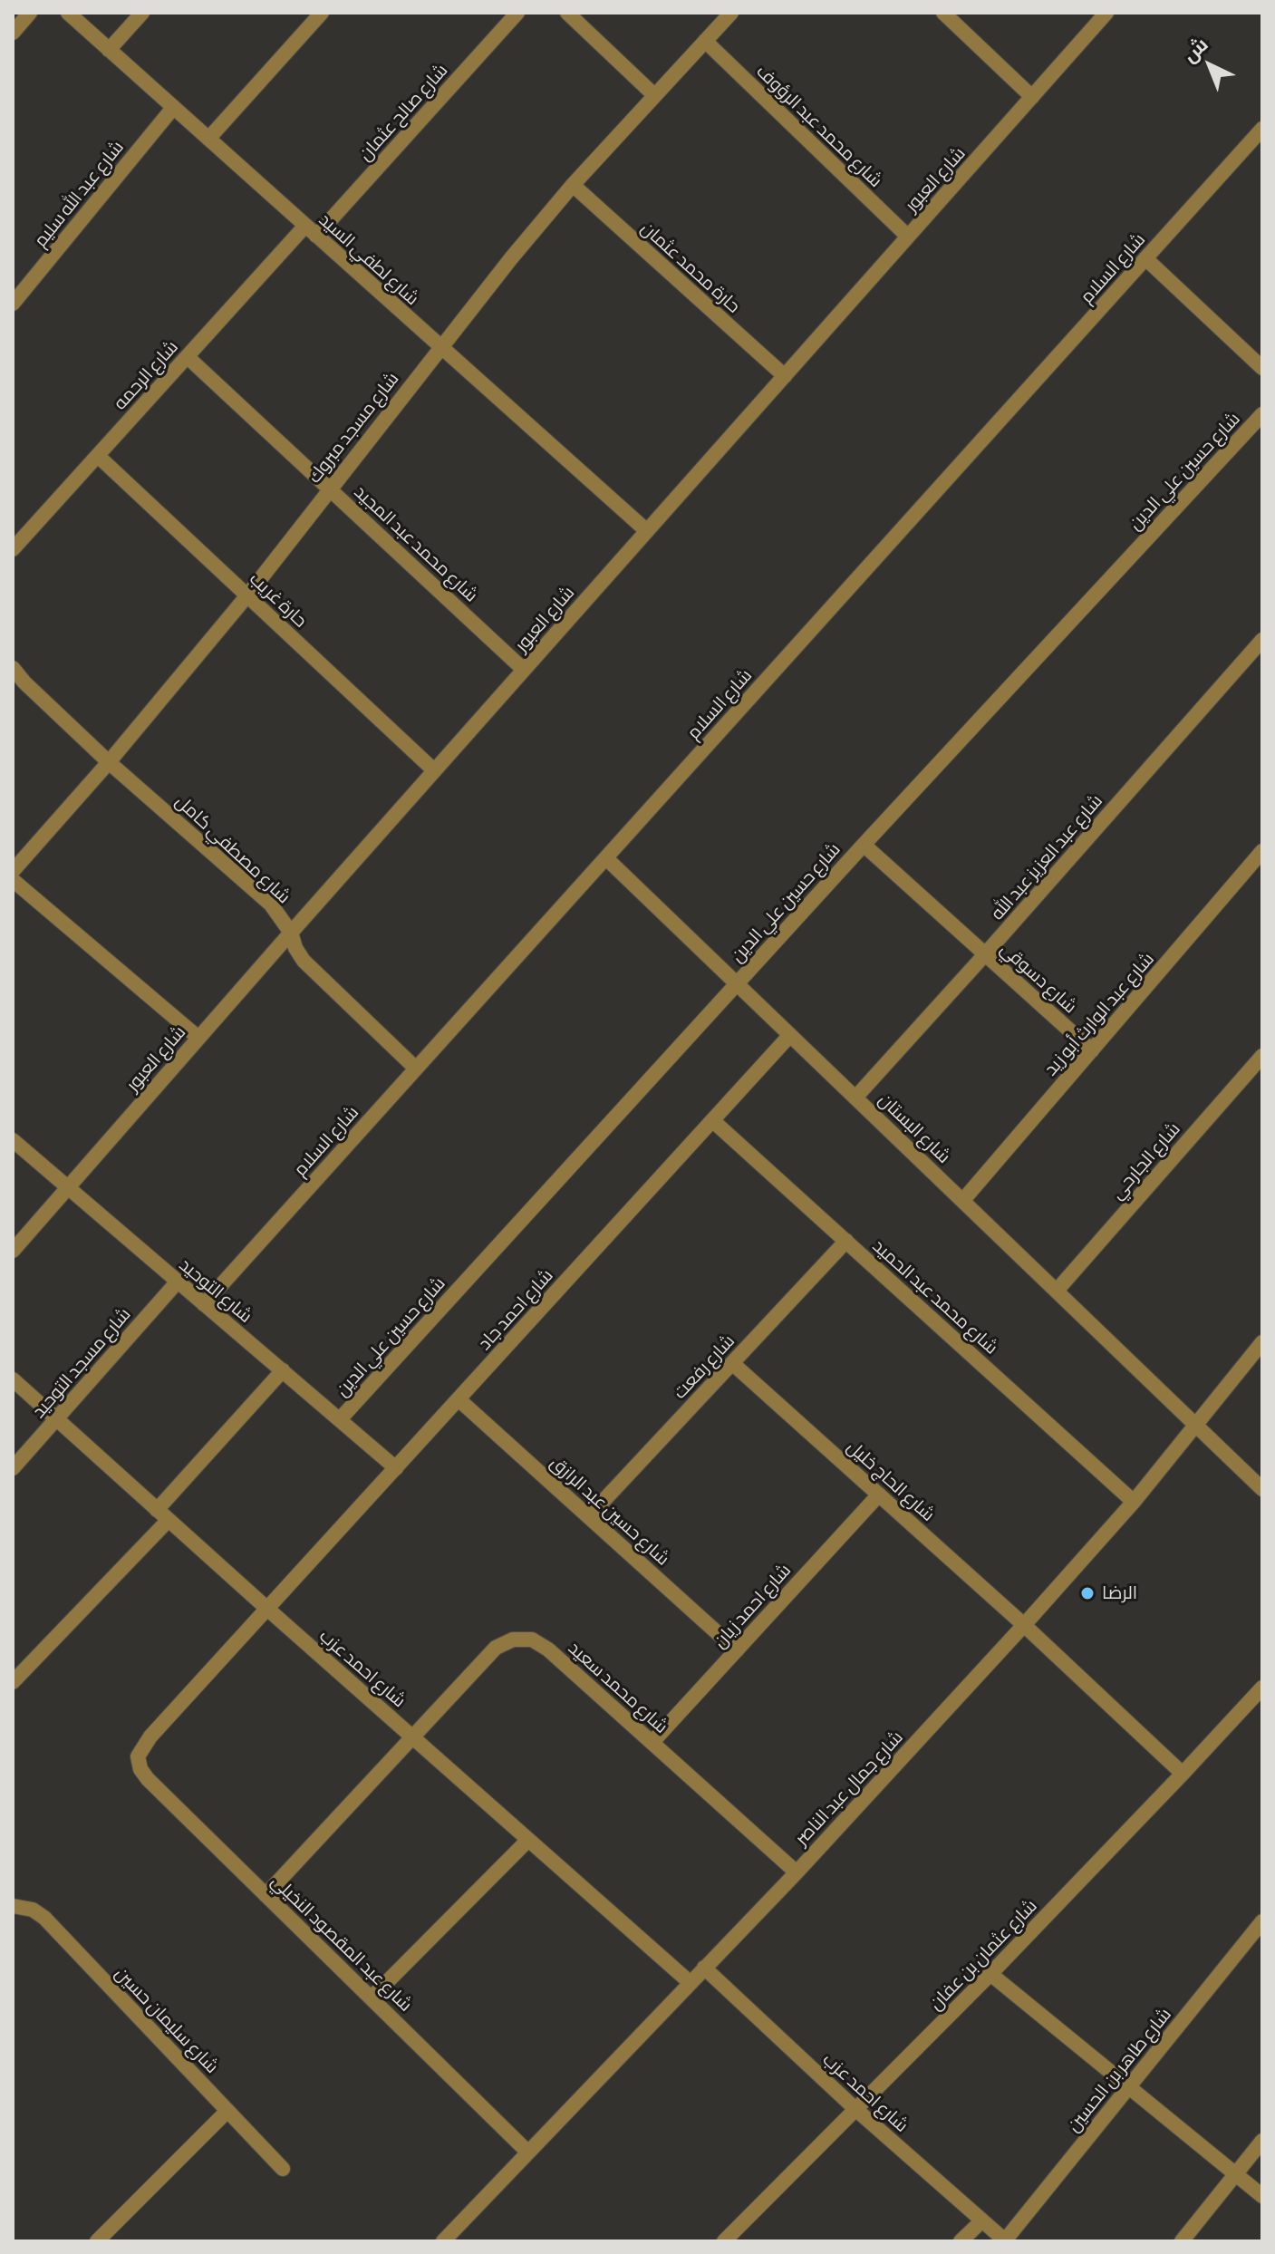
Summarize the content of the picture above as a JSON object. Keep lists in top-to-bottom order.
{
  "streets": {
    "street": [
      "شارع صالح عثمان",
      "شارع محمد عبد الرؤوف",
      "شارع العبور",
      "شارع عبد الله سليم",
      "شارع لطفي السيد",
      "حارة محمد عثمان",
      "شارع السلام",
      "شارع الرحمه",
      "شارع مسجد مبروك",
      "شارع حسين علي الدين",
      "شارع محمد عبد المجيد",
      "حارة غريب",
      "شارع مصطفي كامل",
      "شارع عبد العزيز عبد الله",
      "شارع دسوقي",
      "شارع عبد الوارث أبو زيد",
      "شارع البستان",
      "شارع الجارحي",
      "شارع التوحيد",
      "شارع محمد عبد الحميد",
      "شارع احمد جاد",
      "شارع مسجد التوحيد",
      "شارع رفعت",
      "شارع الحاج خليل",
      "شارع حسين عبد الرازق",
      "شارع احمد زيان",
      "شارع احمد عزب",
      "شارع محمد سعيد",
      "شارع جمال عبد الناصر",
      "شارع عبد المقصود النخيلي",
      "شارع عثمان بن عفان",
      "شارع سليمان حسين",
      "شارع طاهر بن الحسين"
    ]
  },
  "crossings": [
    ["شارع صالح عثمان", "شارع لطفي السيد"],
    ["شارع صالح عثمان", "شارع الرحمه"],
    ["شارع محمد عبد الرؤوف", "شارع العبور"],
    ["شارع محمد عبد الرؤوف", "شارع مسجد مبروك"],
    ["شارع العبور", "شارع لطفي السيد"],
    ["شارع العبور", "حارة محمد عثمان"],
    ["شارع العبور", "شارع محمد عبد المجيد"],
    ["شارع العبور", "حارة غريب"],
    ["شارع العبور", "شارع مصطفي كامل"],
    ["شارع العبور", "شارع التوحيد"],
    ["شارع عبد الله سليم", "شارع لطفي السيد"],
    ["شارع لطفي السيد", "شارع الرحمه"],
    ["شارع لطفي السيد", "شارع مسجد مبروك"],
    ["حارة محمد عثمان", "شارع مسجد مبروك"],
    ["شارع السلام", "شارع مصطفي كامل"],
    ["شارع السلام", "شارع البستان"],
    ["شارع السلام", "شارع التوحيد"],
    ["شارع الرحمه", "شارع محمد عبد المجيد"],
    ["شارع الرحمه", "حارة غريب"],
    ["شارع مسجد مبروك", "شارع محمد عبد المجيد"],
    ["شارع مسجد مبروك", "حارة غريب"],
    ["شارع مسجد مبروك", "شارع مصطفي كامل"],
    ["شارع حسين علي الدين", "شارع دسوقي"],
    ["شارع حسين علي الدين", "شارع البستان"],
    ["شارع حسين علي الدين", "شارع التوحيد"],
    ["شارع عبد العزيز عبد الله", "شارع دسوقي"],
    ["شارع عبد العزيز عبد الله", "شارع البستان"],
    ["شارع دسوقي", "شارع عبد الوارث أبو زيد"],
    ["شارع عبد الوارث أبو زيد", "شارع البستان"],
    ["شارع البستان", "شارع الجارحي"],
    ["شارع البستان", "شارع احمد جاد"],
    ["شارع البستان", "شارع جمال عبد الناصر"],
    ["شارع التوحيد", "شارع احمد جاد"],
    ["شارع التوحيد", "شارع مسجد التوحيد"],
    ["شارع محمد عبد الحميد", "شارع احمد جاد"],
    ["شارع محمد عبد الحميد", "شارع رفعت"],
    ["شارع محمد عبد الحميد", "شارع جمال عبد الناصر"],
    ["شارع احمد جاد", "شارع حسين عبد الرازق"],
    ["شارع احمد جاد", "شارع احمد عزب"],
    ["شارع احمد جاد", "شارع عبد المقصود النخيلي"],
    ["شارع مسجد التوحيد", "شارع احمد عزب"],
    ["شارع رفعت", "شارع الحاج خليل"],
    ["شارع رفعت", "شارع حسين عبد الرازق"],
    ["شارع الحاج خليل", "شارع احمد زيان"],
    ["شارع الحاج خليل", "شارع جمال عبد الناصر"],
    ["شارع الحاج خليل", "شارع عثمان بن عفان"],
    ["شارع حسين عبد الرازق", "شارع احمد زيان"],
    ["شارع احمد زيان", "شارع محمد سعيد"],
    ["شارع احمد عزب", "شارع محمد سعيد"],
    ["شارع احمد عزب", "شارع جمال عبد الناصر"],
    ["شارع احمد عزب", "شارع عثمان بن عفان"],
    ["شارع احمد عزب", "شارع طاهر بن الحسين"],
    ["شارع محمد سعيد", "شارع جمال عبد الناصر"],
    ["شارع جمال عبد الناصر", "شارع عبد المقصود النخيلي"]
  ],
  "places": ["الرضا"],
  "north": "top left"
}
